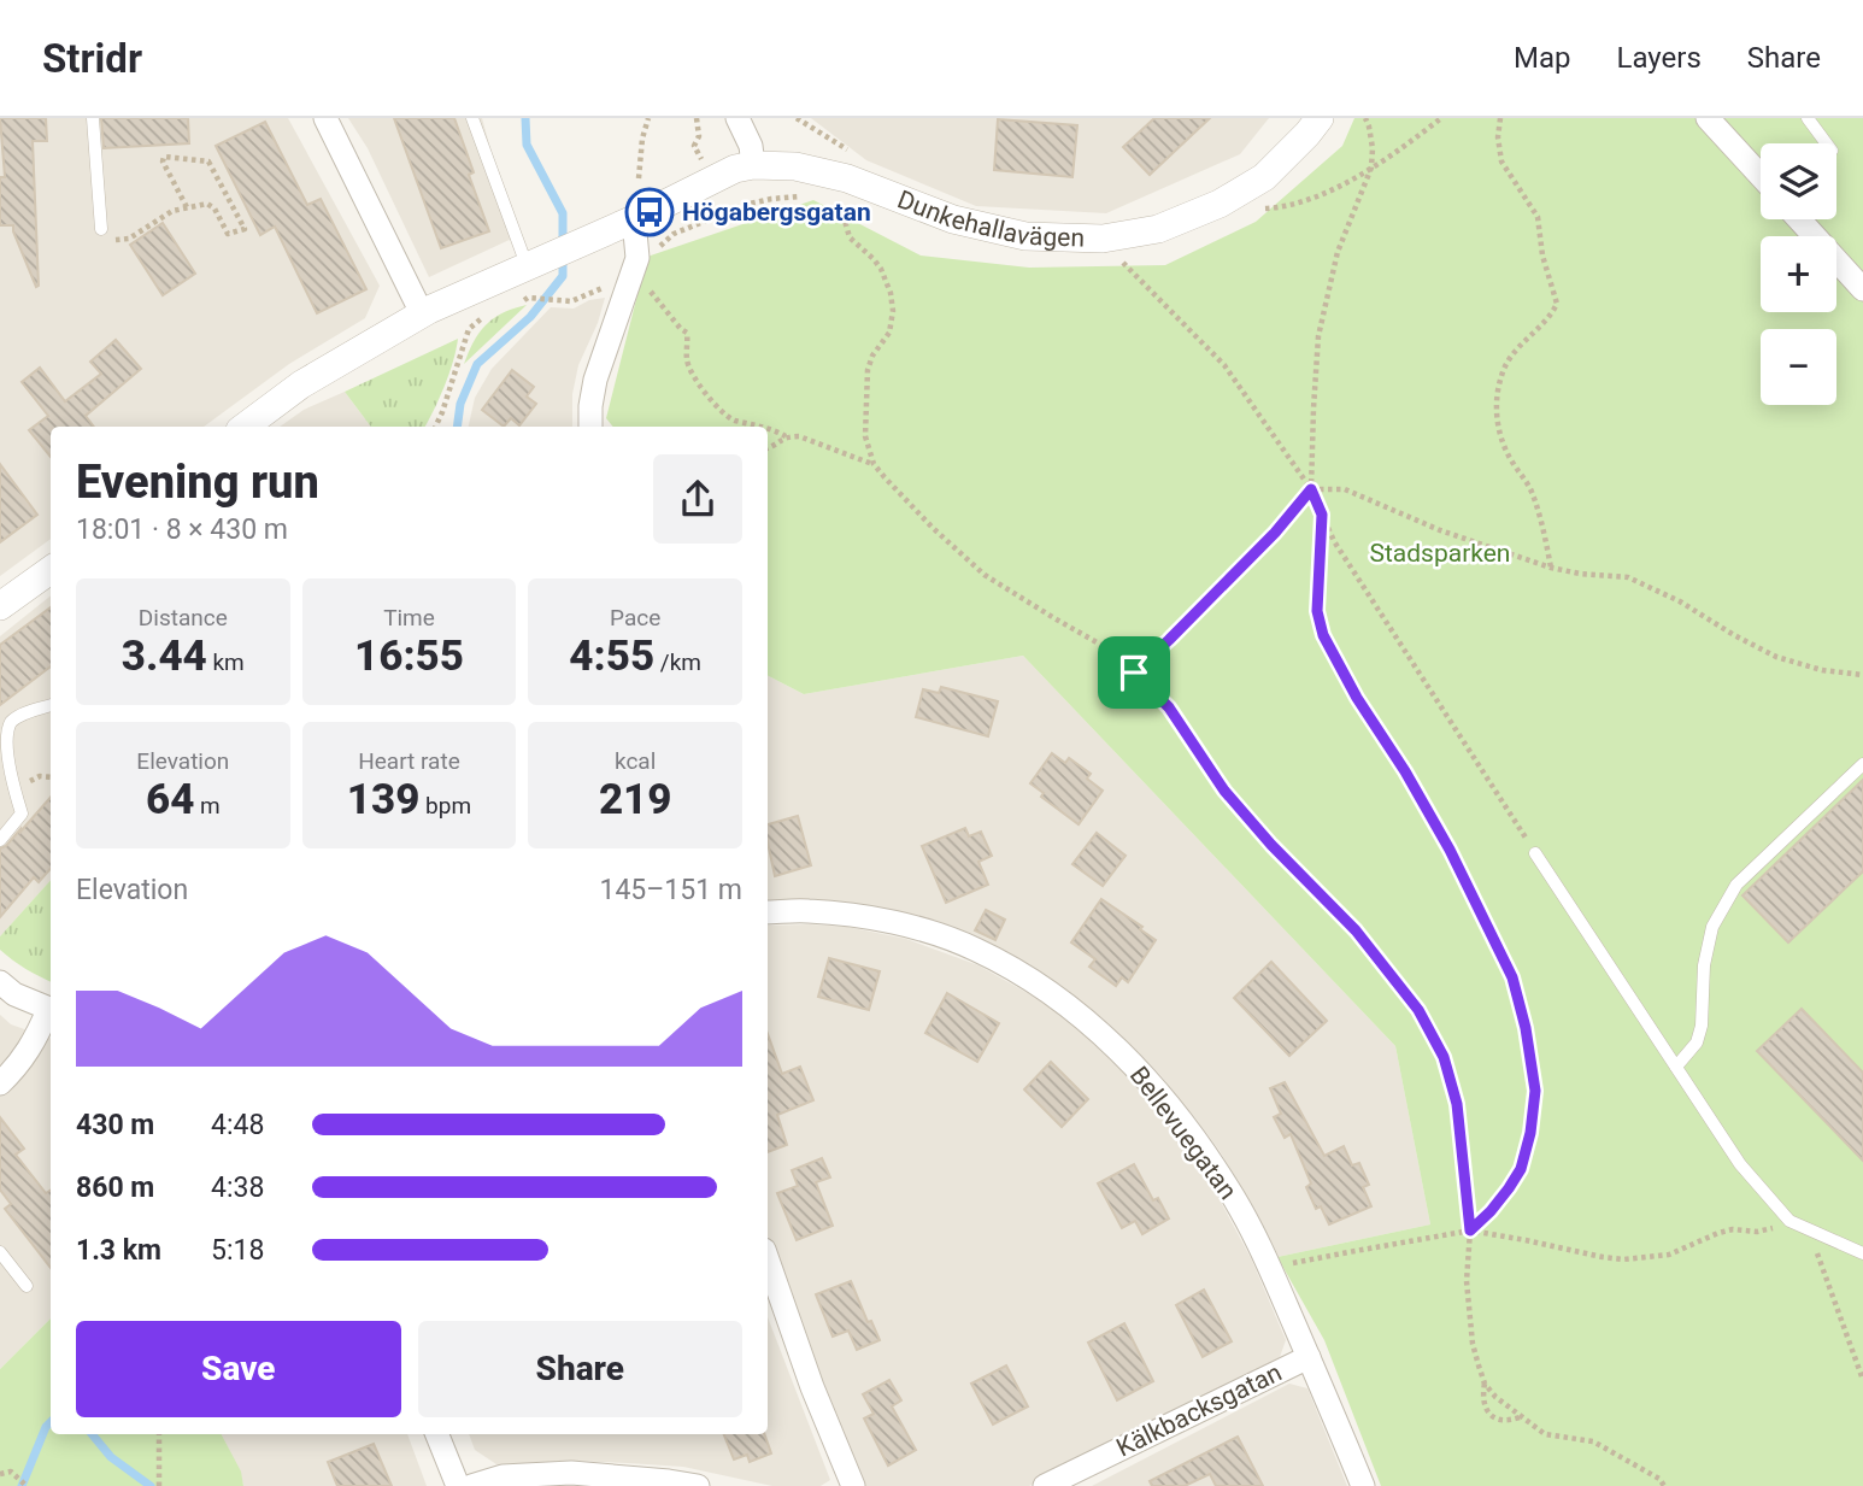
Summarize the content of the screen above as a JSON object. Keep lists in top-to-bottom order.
{
  "streets": {
    "street": ["Dunkehallavägen", "Bellevuegatan", "Kälkbacksgatan"]
  },
  "crossings": [
    ["Bellevuegatan", "Kälkbacksgatan"]
  ],
  "parks": ["Stadsparken"],
  "places": {
    "bus stop": ["Högabergsgatan"]
  },
  "page": {
    "header": "Stridr",
    "nav": ["Map", "Layers", "Share"],
    "map_buttons": ["+", "−"],
    "heading": ["Evening run", "18:01 · 8 × 430 m"],
    "stats": [
      ["Distance", "3.44 km"],
      ["Time", "16:55"],
      ["Pace", "4:55 /km"],
      ["Elevation", "64 m"],
      ["Heart rate", "139 bpm"],
      ["kcal", "219"]
    ],
    "chart": ["Elevation", "145–151 m"],
    "list": [
      {
        "name": "430 m",
        "note": "4:48"
      },
      {
        "name": "860 m",
        "note": "4:38"
      },
      {
        "name": "1.3 km",
        "note": "5:18"
      }
    ],
    "buttons": ["Save", "Share"]
  }
}
